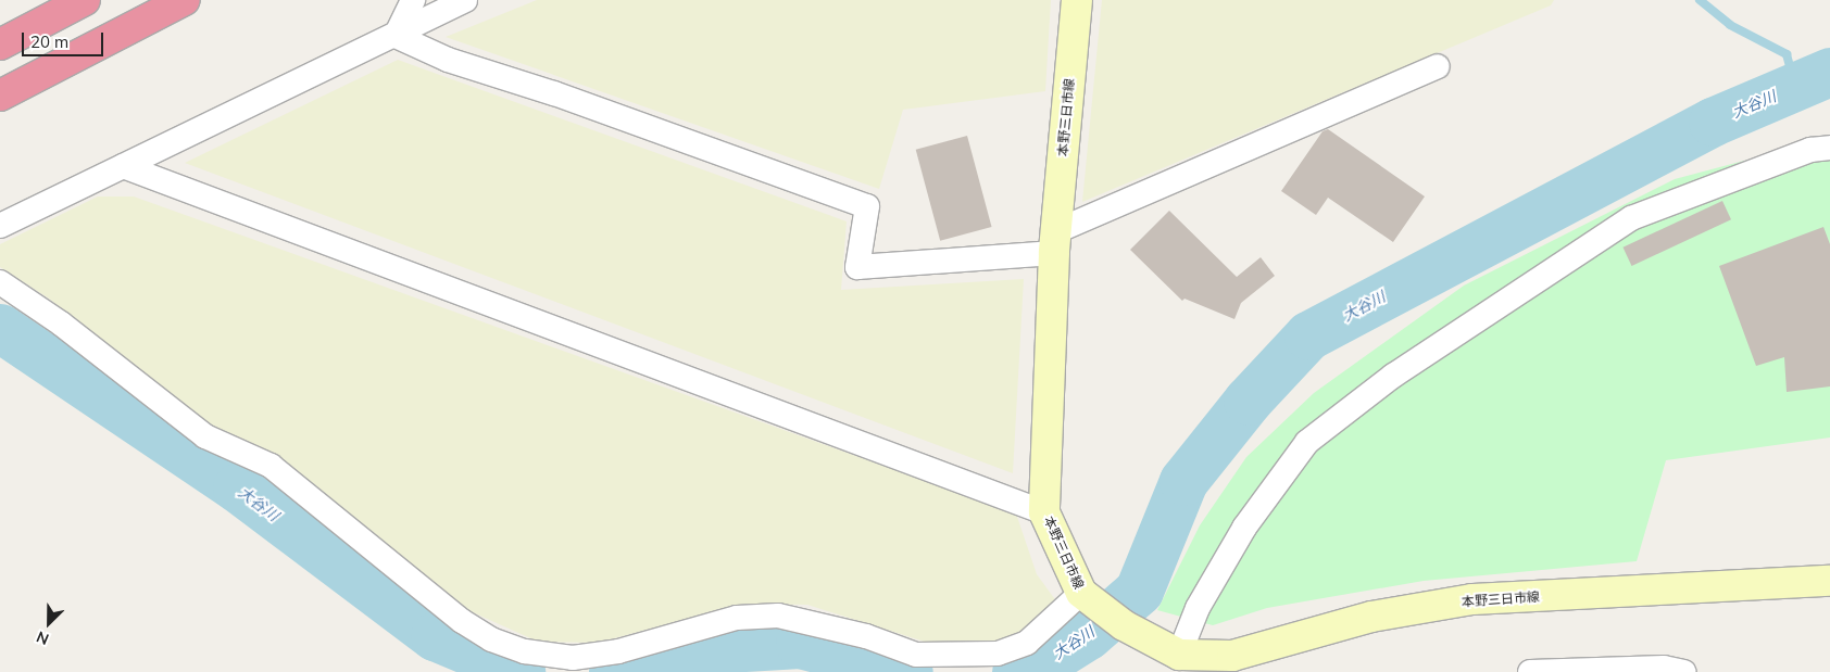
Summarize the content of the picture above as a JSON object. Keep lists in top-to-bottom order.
{
  "streets": {
    "main road": ["本野三日市線"]
  },
  "water": ["大谷川"],
  "scale_bar": "20 m",
  "north": "bottom left"
}
